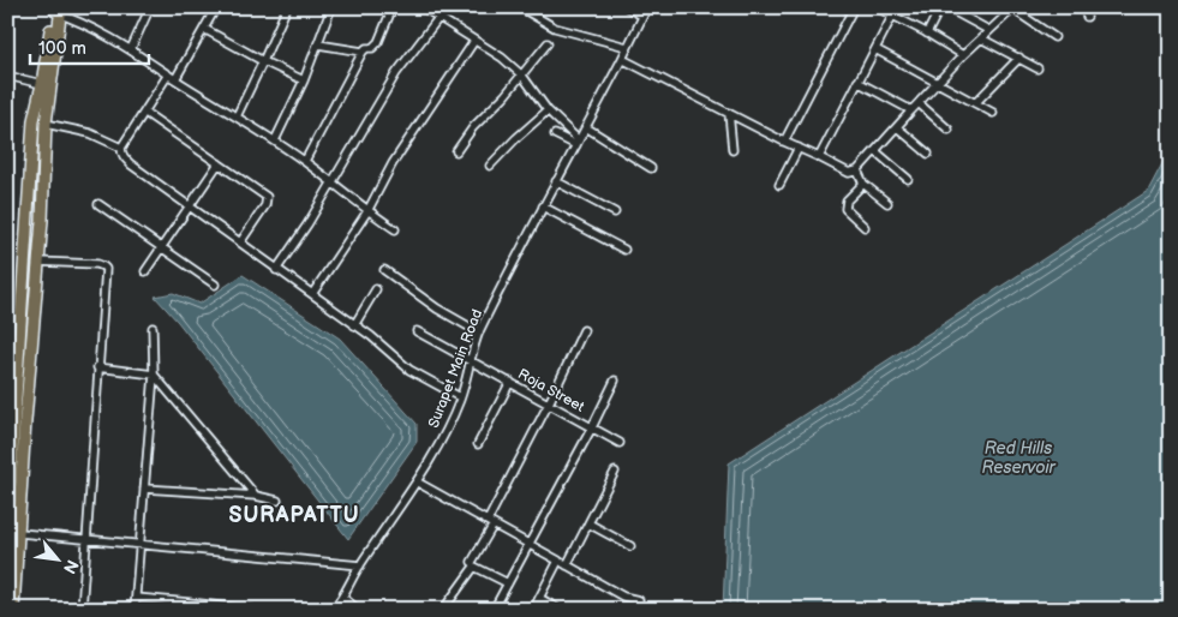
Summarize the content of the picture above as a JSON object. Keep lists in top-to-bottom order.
{
  "streets": {
    "street": ["Surapet Main Road", "Roja Street"]
  },
  "crossings": [
    ["Surapet Main Road", "Roja Street"]
  ],
  "districts": ["SURAPATTU"],
  "water": ["Red Hills Reservoir"],
  "scale_bar": "100 m",
  "north": "bottom right"
}
